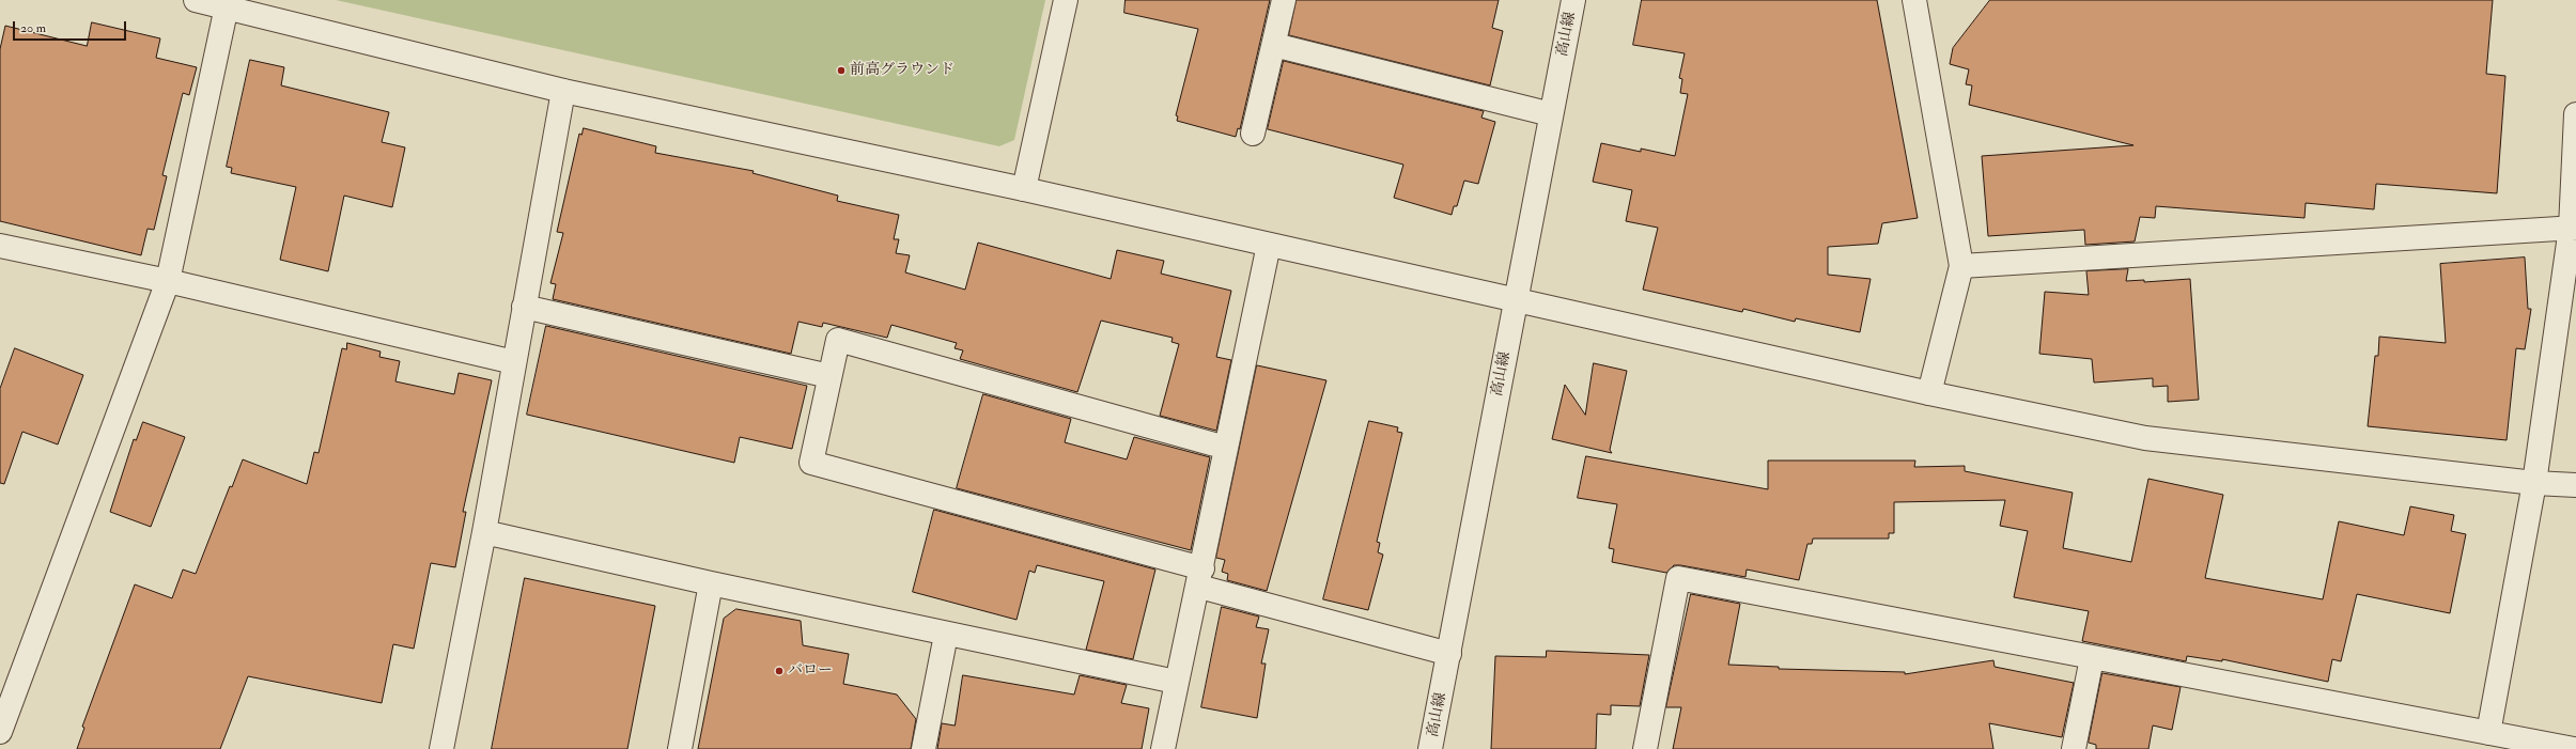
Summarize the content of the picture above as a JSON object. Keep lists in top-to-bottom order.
{
  "streets": {
    "street": ["高山線"]
  },
  "places": ["前高グラウンド", "バロー"],
  "scale_bar": "20 m"
}
